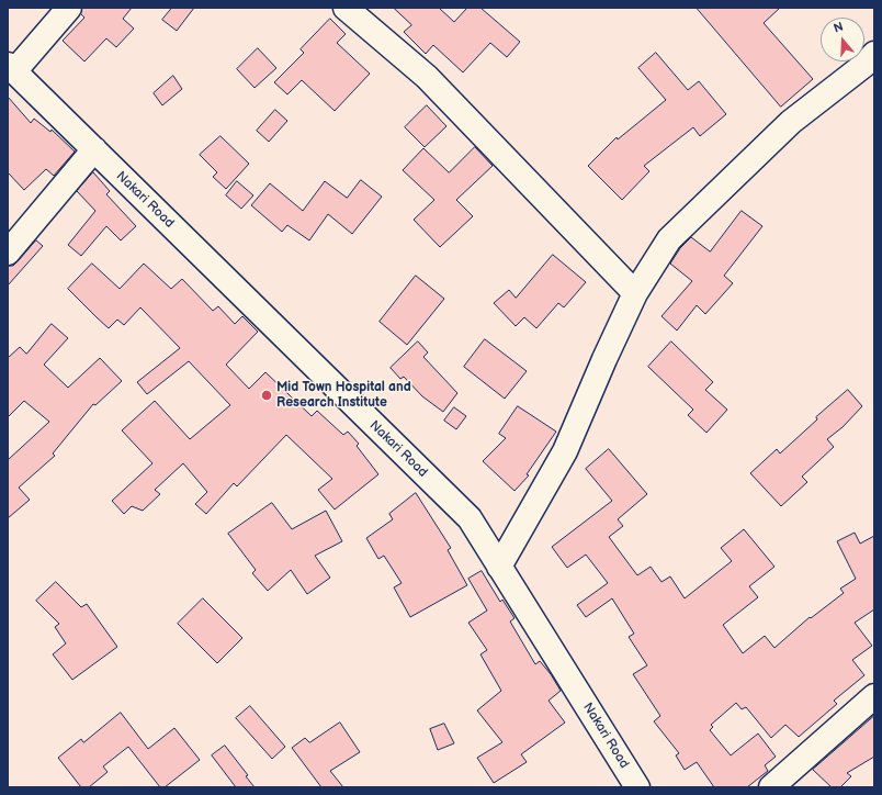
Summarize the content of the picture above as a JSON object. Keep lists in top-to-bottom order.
{
  "streets": {
    "street": ["Nakari Road"]
  },
  "places": ["Mid Town Hospital and Research Institute"],
  "north": "top"
}
